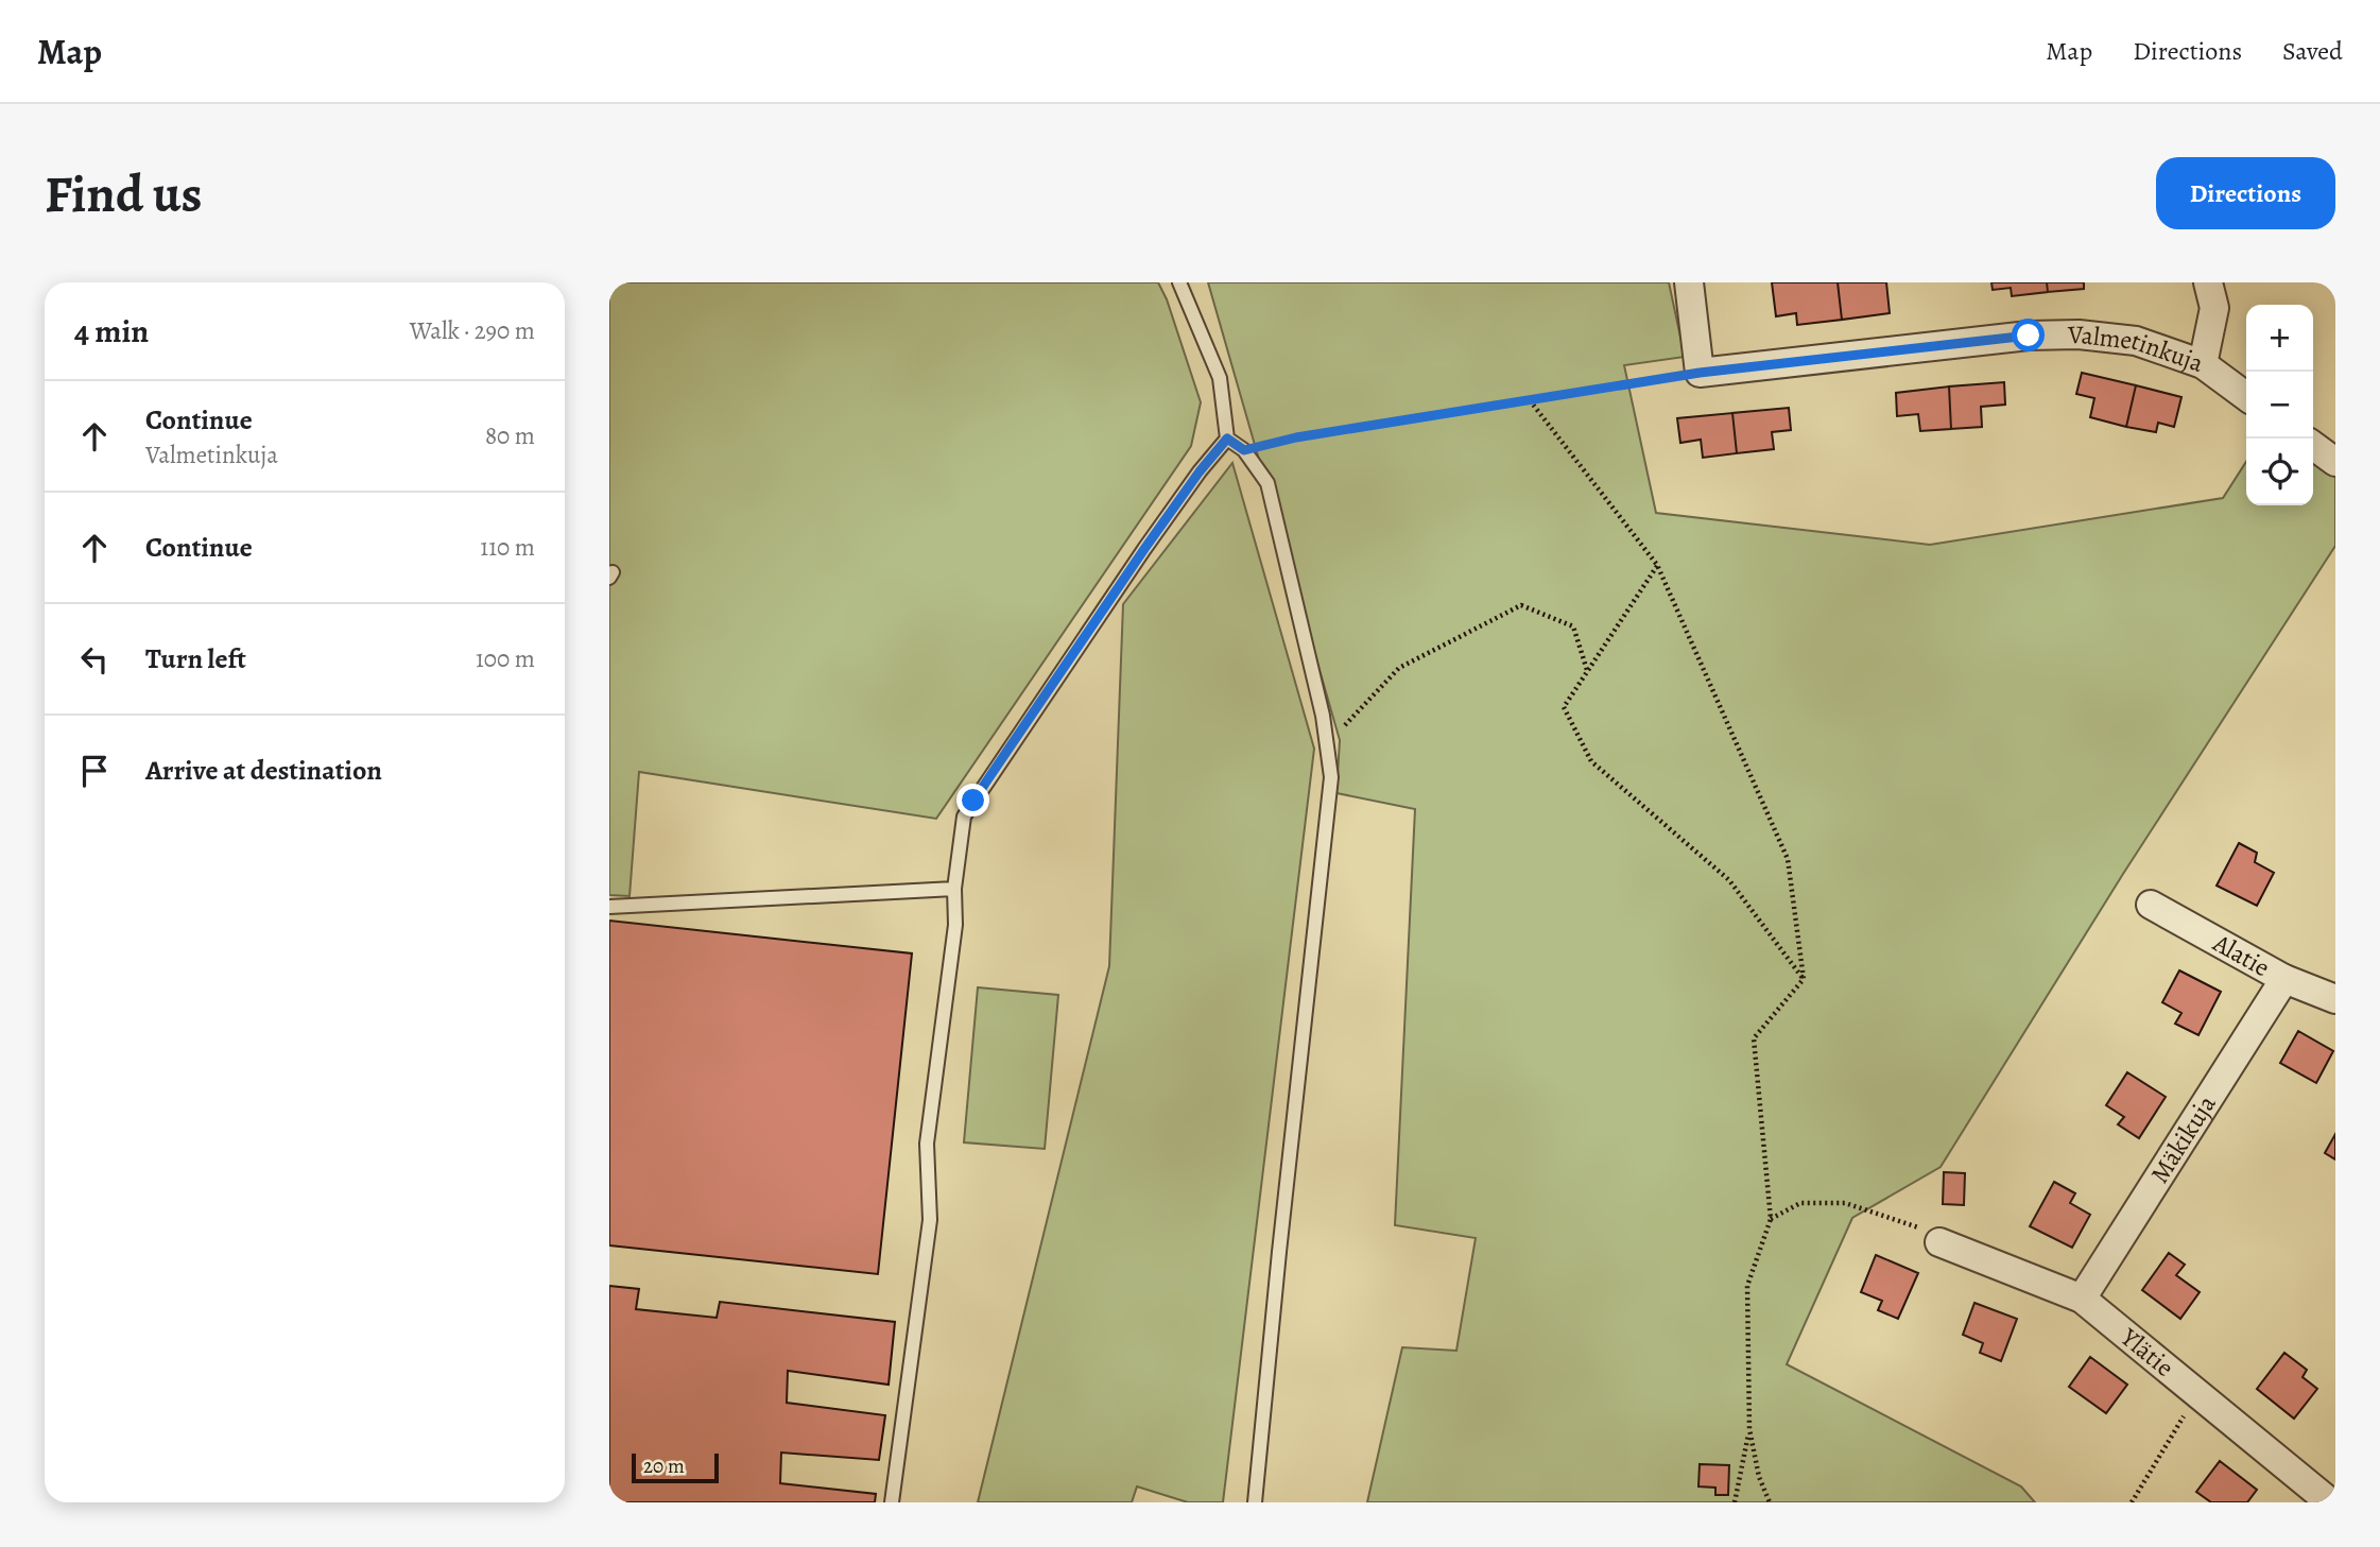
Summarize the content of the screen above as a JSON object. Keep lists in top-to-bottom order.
{
  "streets": {
    "street": [
      "Valmetinkuja",
      "Alatie",
      "Mäkikuja",
      "Ylätie"
    ]
  },
  "crossings": [
    ["Alatie", "Mäkikuja"],
    ["Mäkikuja", "Ylätie"]
  ],
  "scale_bar": "20 m",
  "page": {
    "header": "Map",
    "nav": ["Map", "Directions", "Saved"],
    "buttons": "Directions",
    "title": "Find us",
    "heading": ["4 min", "Walk · 290 m"],
    "map_buttons": ["+", "−"],
    "list": [
      ["Continue", "Valmetinkuja", "80 m"],
      ["Continue", "110 m"],
      ["Turn left", "100 m"],
      "Arrive at destination"
    ],
    "scale": "20 m"
  }
}
